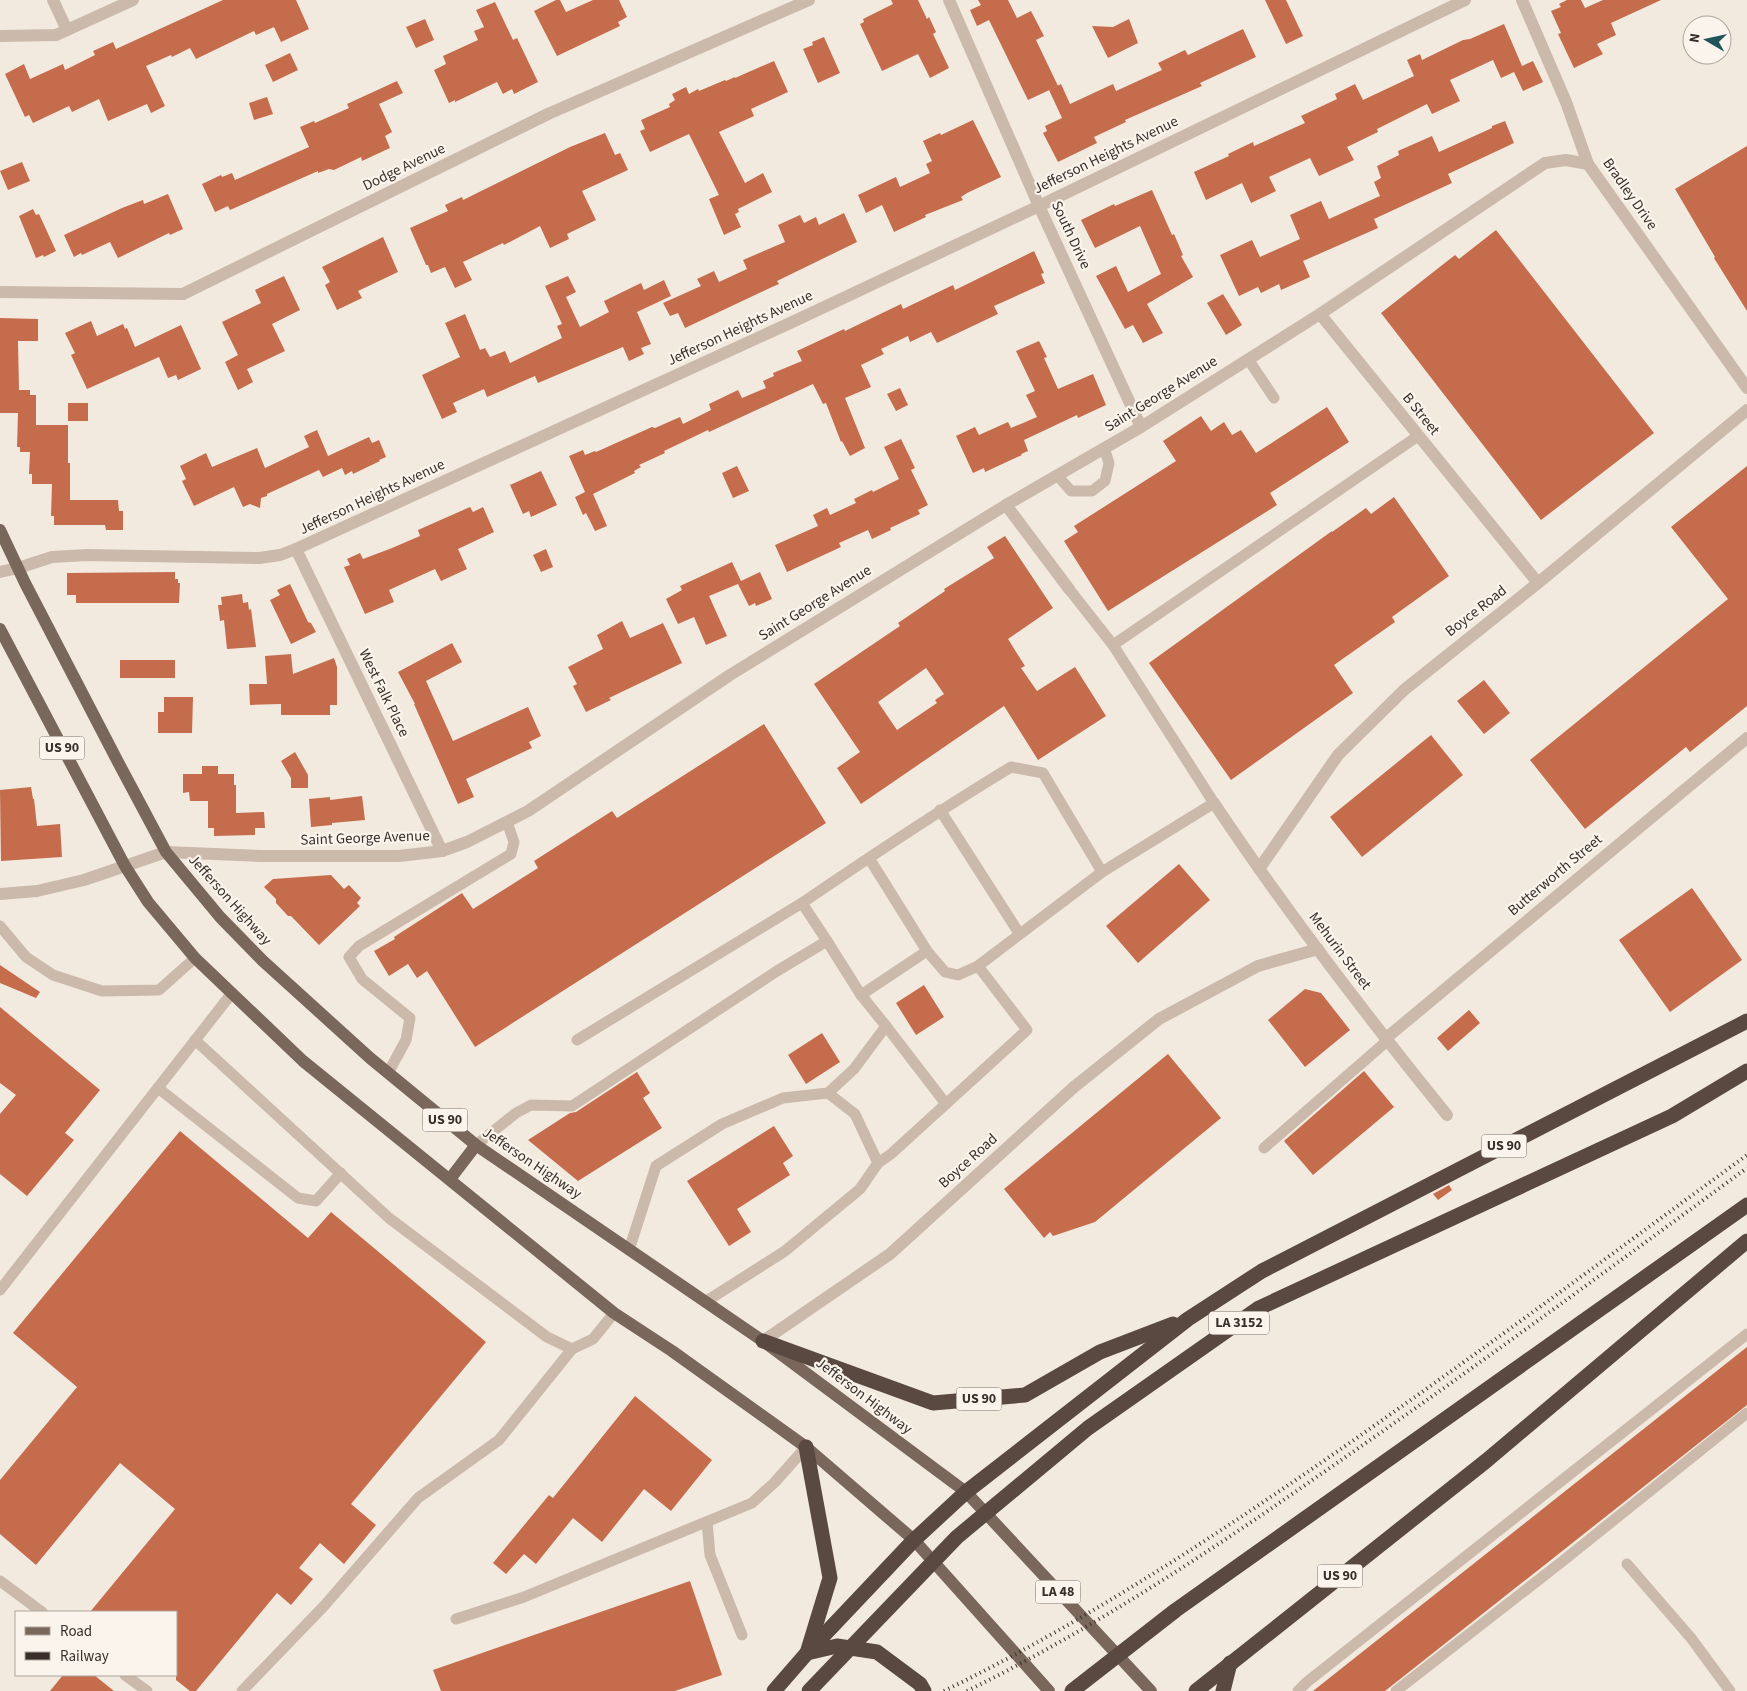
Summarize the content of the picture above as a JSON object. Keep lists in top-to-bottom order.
{
  "streets": {
    "highway": ["US 90", "LA 3152"],
    "main road": ["Jefferson Highway", "LA 48"],
    "street": [
      "Jefferson Heights Avenue",
      "Dodge Avenue",
      "Bradley Drive",
      "South Drive",
      "Saint George Avenue",
      "B Street",
      "Boyce Road",
      "West Falk Place",
      "Butterworth Street",
      "Mehurin Street"
    ]
  },
  "crossings": [
    ["Jefferson Heights Avenue", "South Drive"],
    ["Jefferson Heights Avenue", "West Falk Place"],
    ["Jefferson Heights Avenue", "Jefferson Highway"],
    ["Bradley Drive", "Saint George Avenue"],
    ["South Drive", "Saint George Avenue"],
    ["Saint George Avenue", "B Street"],
    ["Saint George Avenue", "West Falk Place"],
    ["Saint George Avenue", "US 90"],
    ["Saint George Avenue", "Jefferson Highway"],
    ["B Street", "Boyce Road"],
    ["Boyce Road", "US 90"],
    ["Boyce Road", "Jefferson Highway"],
    ["Boyce Road", "Mehurin Street"],
    ["US 90", "Jefferson Highway"],
    ["Butterworth Street", "Mehurin Street"]
  ],
  "legend": ["Road", "Railway"],
  "north": "left"
}
